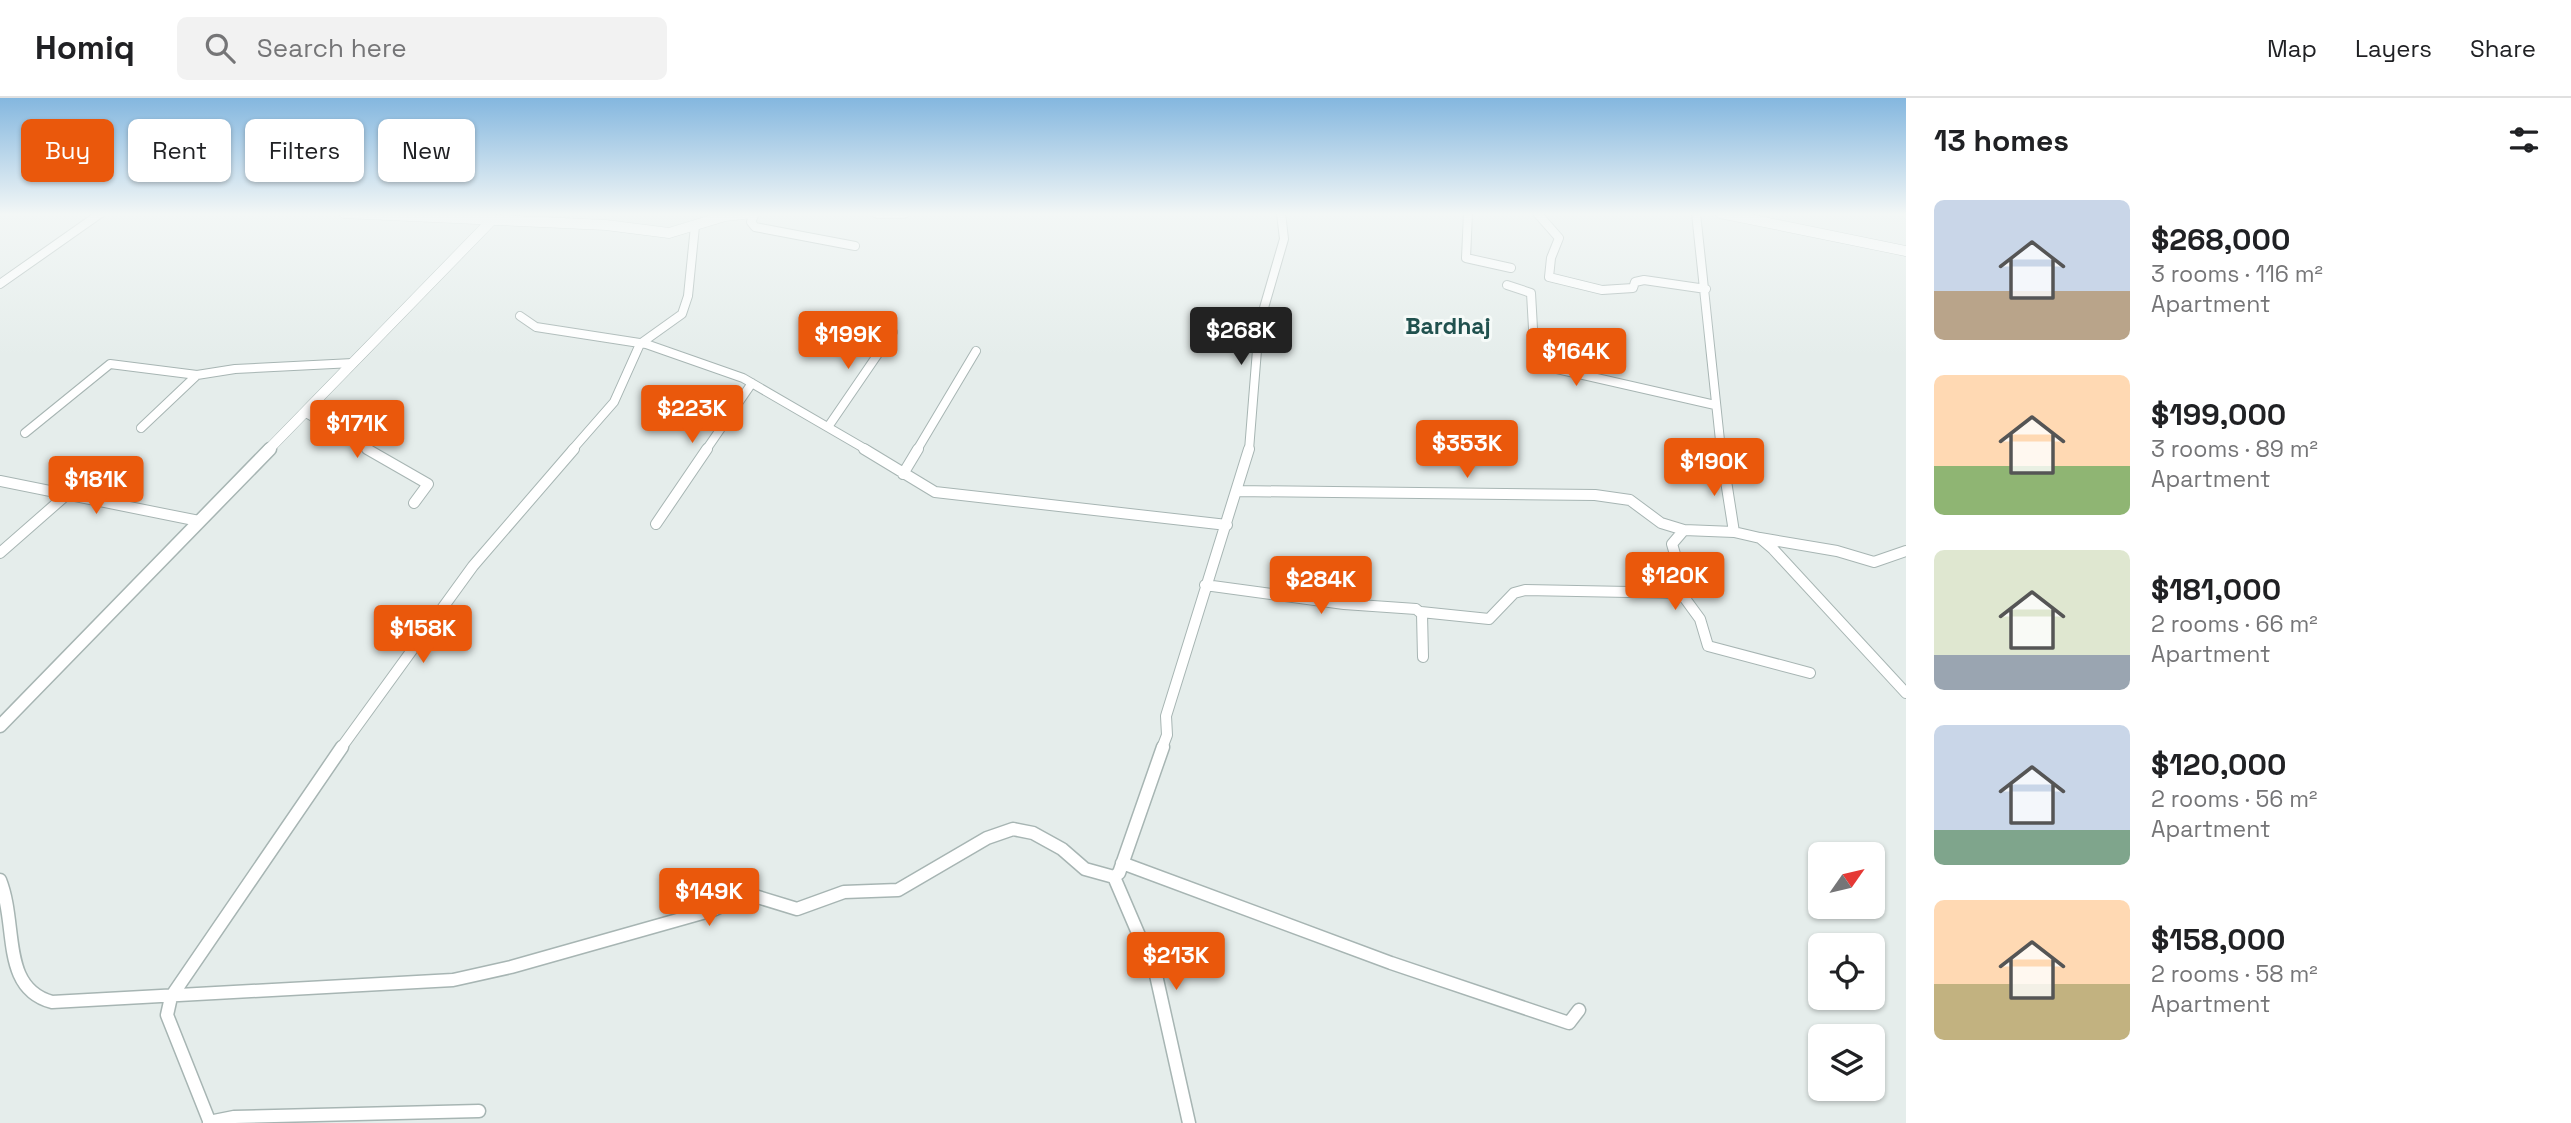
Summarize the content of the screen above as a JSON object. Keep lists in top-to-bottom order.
{
  "districts": ["Bardhaj"],
  "north": "top right",
  "page": {
    "header": "Homiq",
    "search": "Search here",
    "nav": ["Map", "Layers", "Share"],
    "heading": "13 homes",
    "chip": [
      "Buy",
      "Rent",
      "Filters",
      "New"
    ],
    "list": [
      {
        "name": "$268,000",
        "note": "3 rooms · 116 m² · Apartment"
      },
      {
        "name": "$199,000",
        "note": "3 rooms · 89 m² · Apartment"
      },
      {
        "name": "$181,000",
        "note": "2 rooms · 66 m² · Apartment"
      },
      {
        "name": "$120,000",
        "note": "2 rooms · 56 m² · Apartment"
      },
      {
        "name": "$158,000",
        "note": "2 rooms · 58 m² · Apartment"
      }
    ],
    "price": [
      "$268K",
      "$199K",
      "$164K",
      "$223K",
      "$171K",
      "$353K",
      "$190K",
      "$181K",
      "$120K",
      "$284K",
      "$158K",
      "$149K",
      "$213K"
    ]
  }
}
